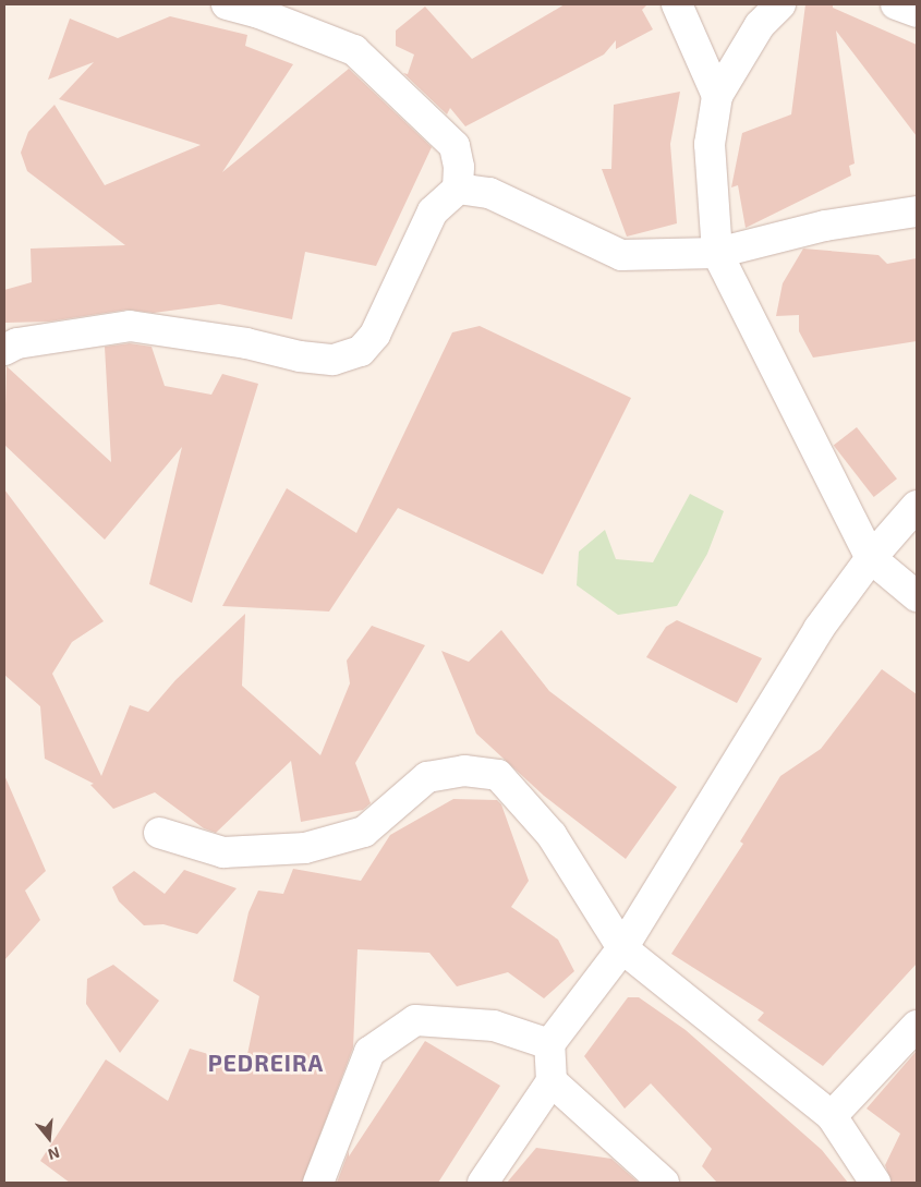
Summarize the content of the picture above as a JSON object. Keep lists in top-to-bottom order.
{
  "districts": ["PEDREIRA"],
  "north": "bottom"
}
